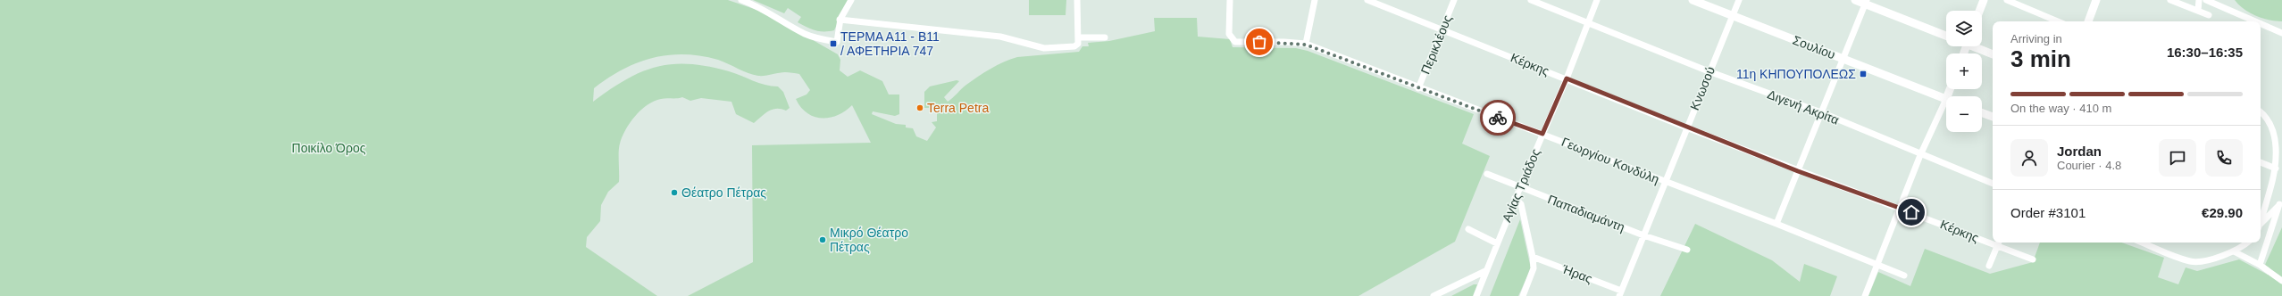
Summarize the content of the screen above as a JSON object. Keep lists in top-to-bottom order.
{
  "streets": {
    "street": [
      "Περικλέους",
      "Σουλίου",
      "Κέρκης",
      "Κνωσού",
      "Διγενή Ακρίτα",
      "Γεωργίου Κονδύλη",
      "Αγίας Τριάδος",
      "Παπαδιαμάντη",
      "Ήρας"
    ]
  },
  "crossings": [
    ["Περικλέους", "Κέρκης"],
    ["Περικλέους", "Γεωργίου Κονδύλη"],
    ["Σουλίου", "Κνωσού"],
    ["Κέρκης", "Κνωσού"],
    ["Κέρκης", "Αγίας Τριάδος"],
    ["Κνωσού", "Διγενή Ακρίτα"],
    ["Κνωσού", "Γεωργίου Κονδύλη"],
    ["Κνωσού", "Παπαδιαμάντη"],
    ["Κνωσού", "Ήρας"],
    ["Διγενή Ακρίτα", "Αγίας Τριάδος"],
    ["Γεωργίου Κονδύλη", "Αγίας Τριάδος"],
    ["Αγίας Τριάδος", "Παπαδιαμάντη"]
  ],
  "parks": ["Ποικίλο Όρος"],
  "places": {
    "transit": ["ΤΕΡΜΑ Α11 - Β11 / ΑΦΕΤΗΡΙΑ 747", "11η ΚΗΠΟΥΠΟΛΕΩΣ"],
    "other": ["Terra Petra", "Θέατρο Πέτρας", "Μικρό Θέατρο Πέτρας"]
  },
  "page": {
    "map_buttons": ["+", "−"],
    "heading": ["3 min", "Arriving in", "16:30–16:35"],
    "panel": [
      "Jordan",
      "Courier · 4.8",
      "Order #3101",
      "€29.90"
    ],
    "bar": "On the way · 410 m"
  }
}
